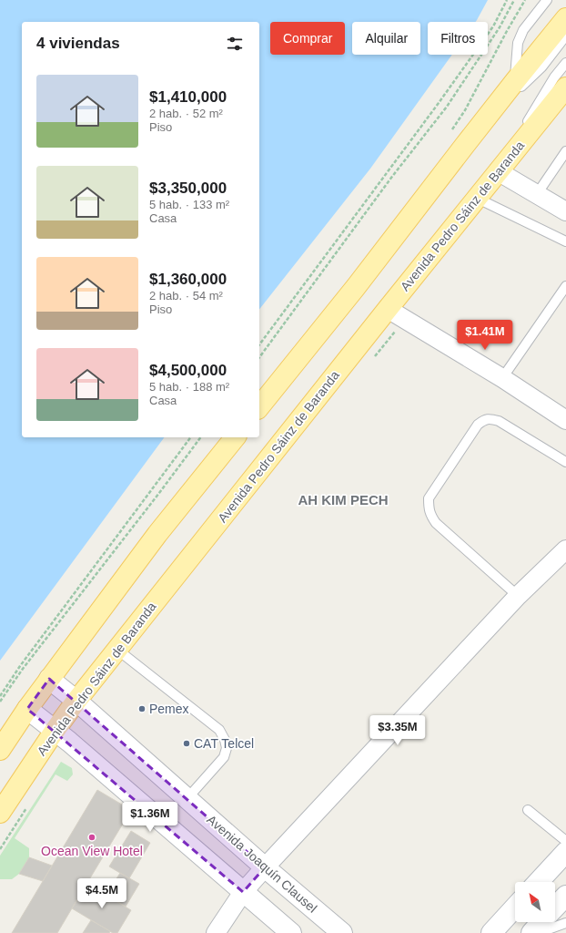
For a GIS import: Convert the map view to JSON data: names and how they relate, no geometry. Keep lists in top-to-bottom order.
{
  "streets": {
    "main road": ["Avenida Pedro Sáinz de Baranda"],
    "street": ["Avenida Joaquín Clausel"]
  },
  "crossings": [
    ["Avenida Pedro Sáinz de Baranda", "Avenida Joaquín Clausel"]
  ],
  "districts": ["AH KIM PECH"],
  "places": ["Pemex", "CAT Telcel", "Ocean View Hotel"],
  "north": "top left",
  "page": {
    "chip": ["Comprar", "Alquilar", "Filtros"],
    "heading": "4 viviendas",
    "list": [
      {
        "name": "$1,410,000",
        "note": "2 hab. · 52 m² · Piso"
      },
      {
        "name": "$3,350,000",
        "note": "5 hab. · 133 m² · Casa"
      },
      {
        "name": "$1,360,000",
        "note": "2 hab. · 54 m² · Piso"
      },
      {
        "name": "$4,500,000",
        "note": "5 hab. · 188 m² · Casa"
      }
    ],
    "price": [
      "$1.41M",
      "$3.35M",
      "$1.36M",
      "$4.5M"
    ]
  }
}
